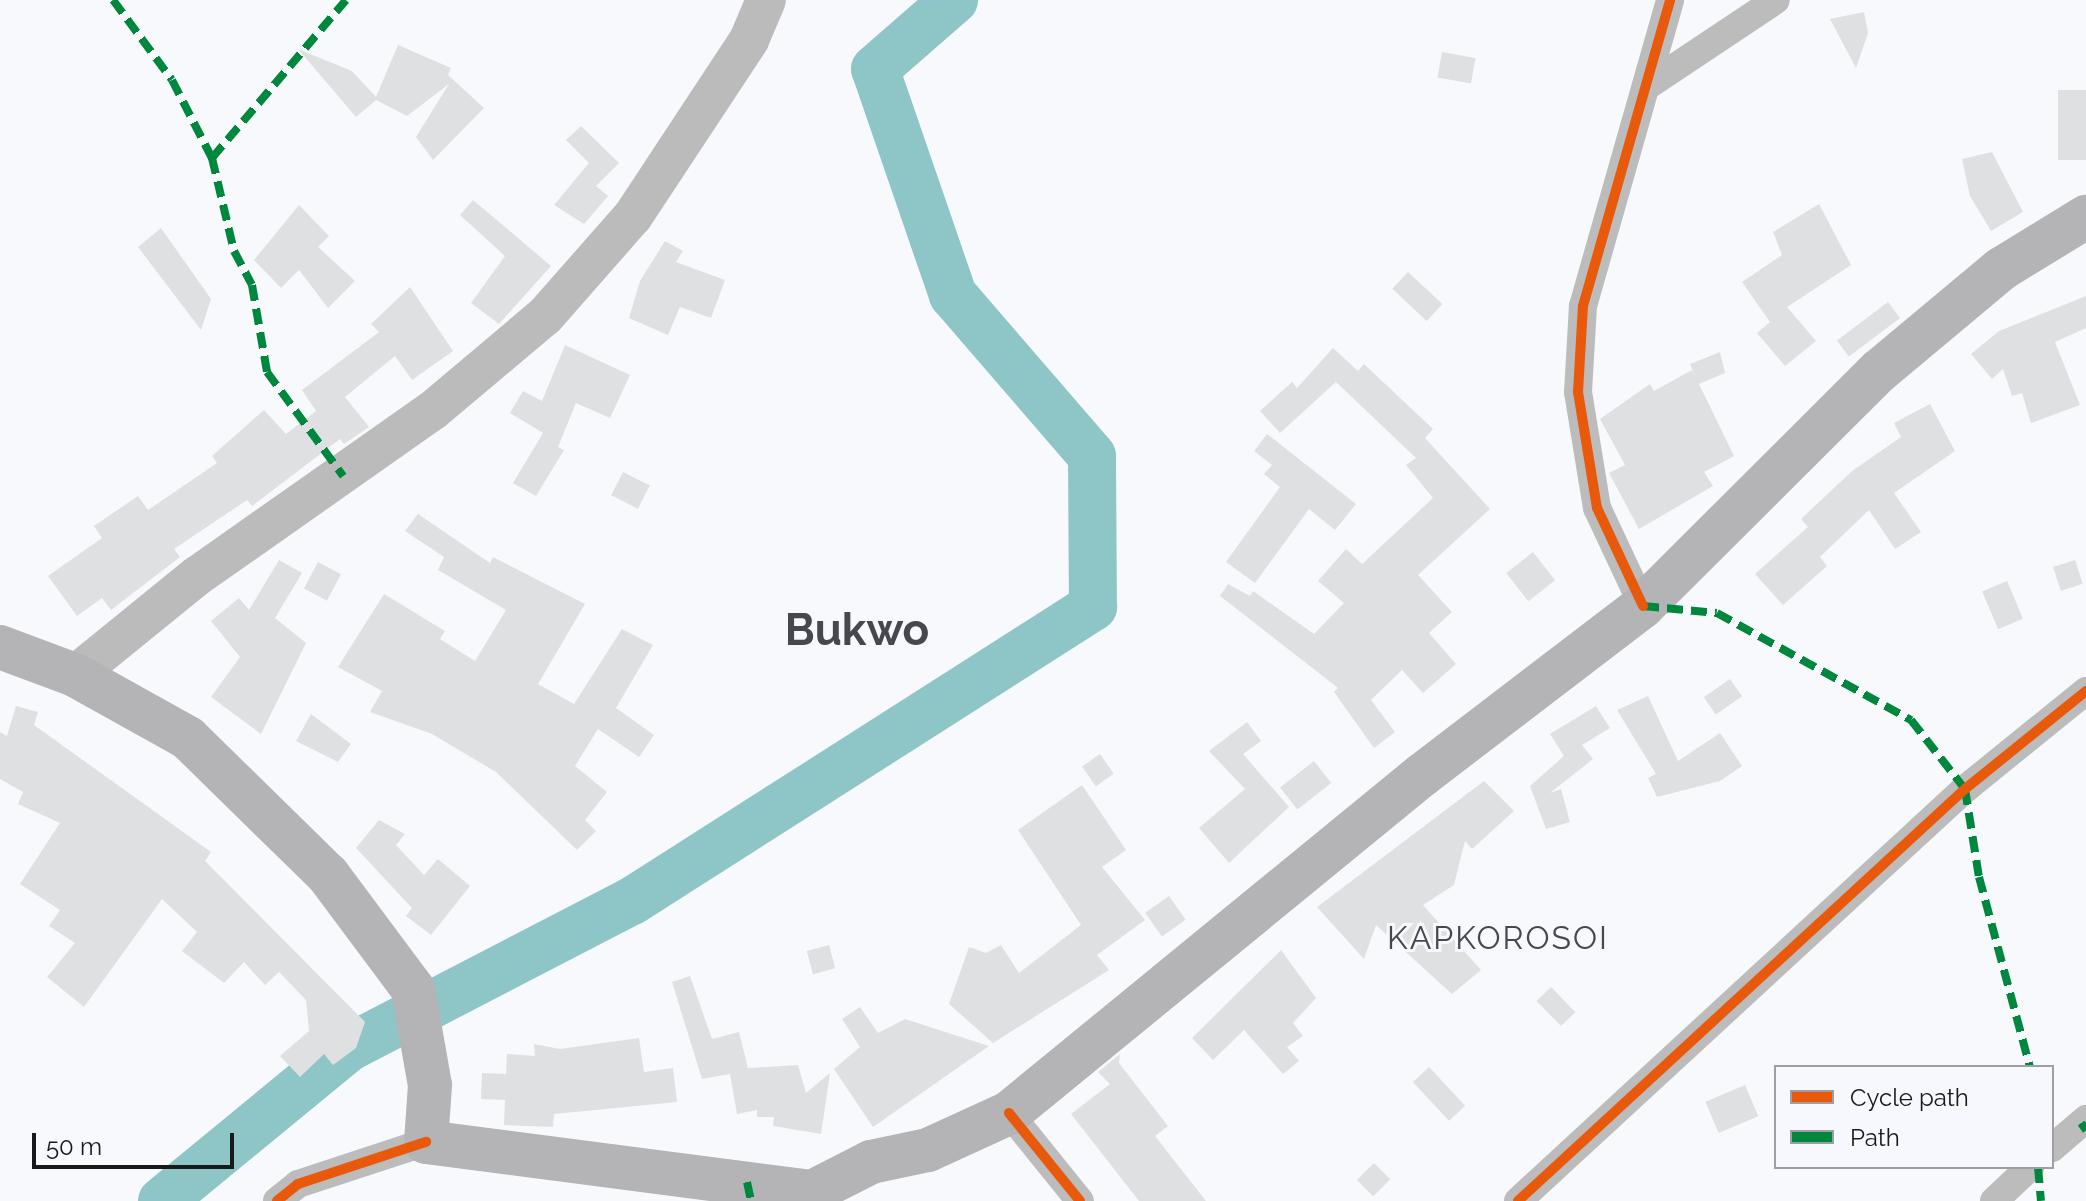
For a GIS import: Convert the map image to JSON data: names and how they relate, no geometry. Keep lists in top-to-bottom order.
{
  "districts": ["Bukwo", "KAPKOROSOI"],
  "legend": ["Cycle path", "Path"],
  "scale_bar": "50 m"
}
